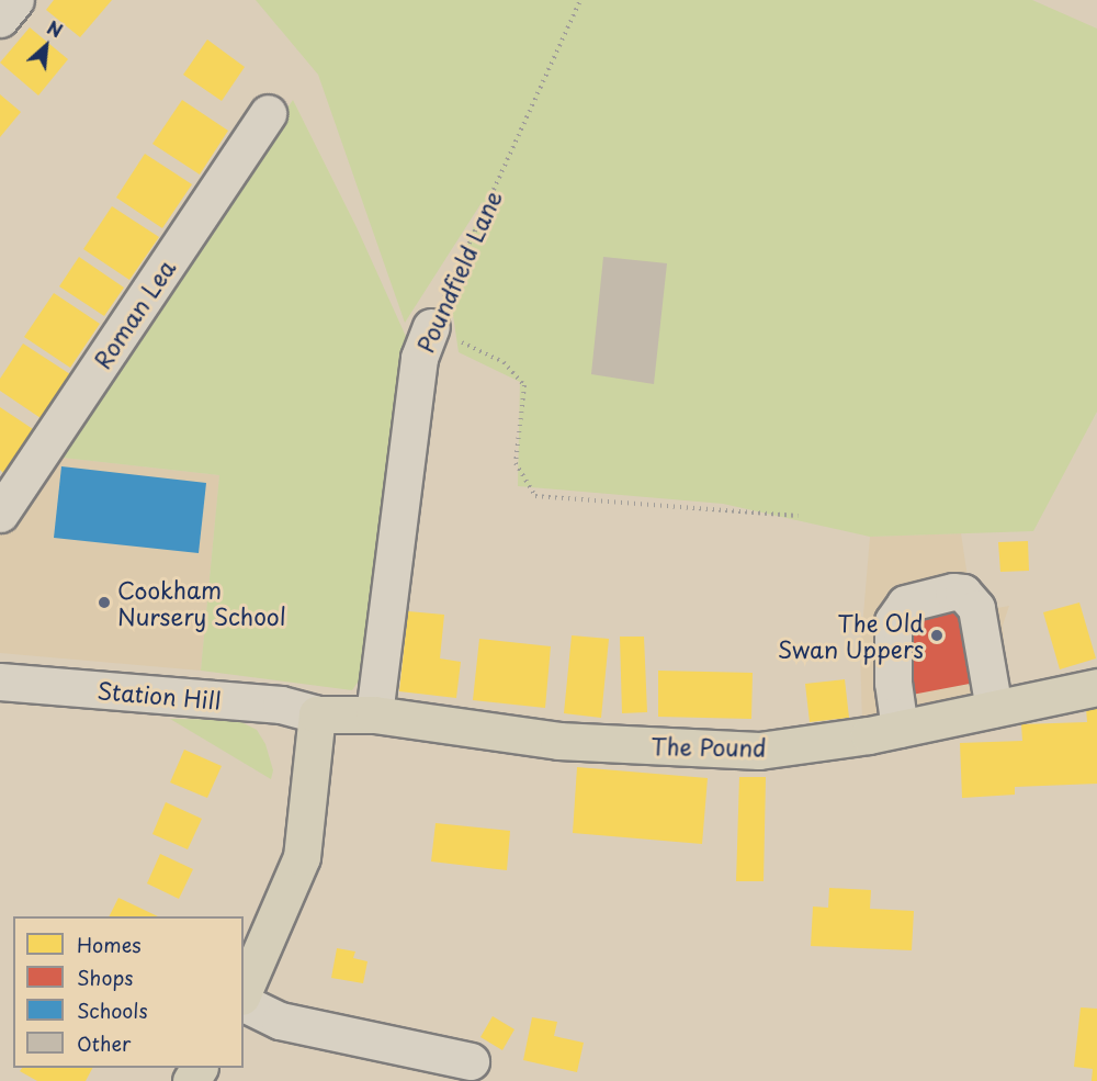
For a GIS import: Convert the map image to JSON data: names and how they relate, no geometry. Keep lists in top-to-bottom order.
{
  "streets": {
    "main road": ["The Pound"],
    "street": ["Poundfield Lane", "Roman Lea", "Station Hill"]
  },
  "crossings": [
    ["Poundfield Lane", "The Pound"],
    ["Station Hill", "The Pound"]
  ],
  "places": ["Cookham Nursery School", "The Old Swan Uppers"],
  "legend": [
    "Homes",
    "Shops",
    "Schools",
    "Other"
  ],
  "north": "top right"
}
